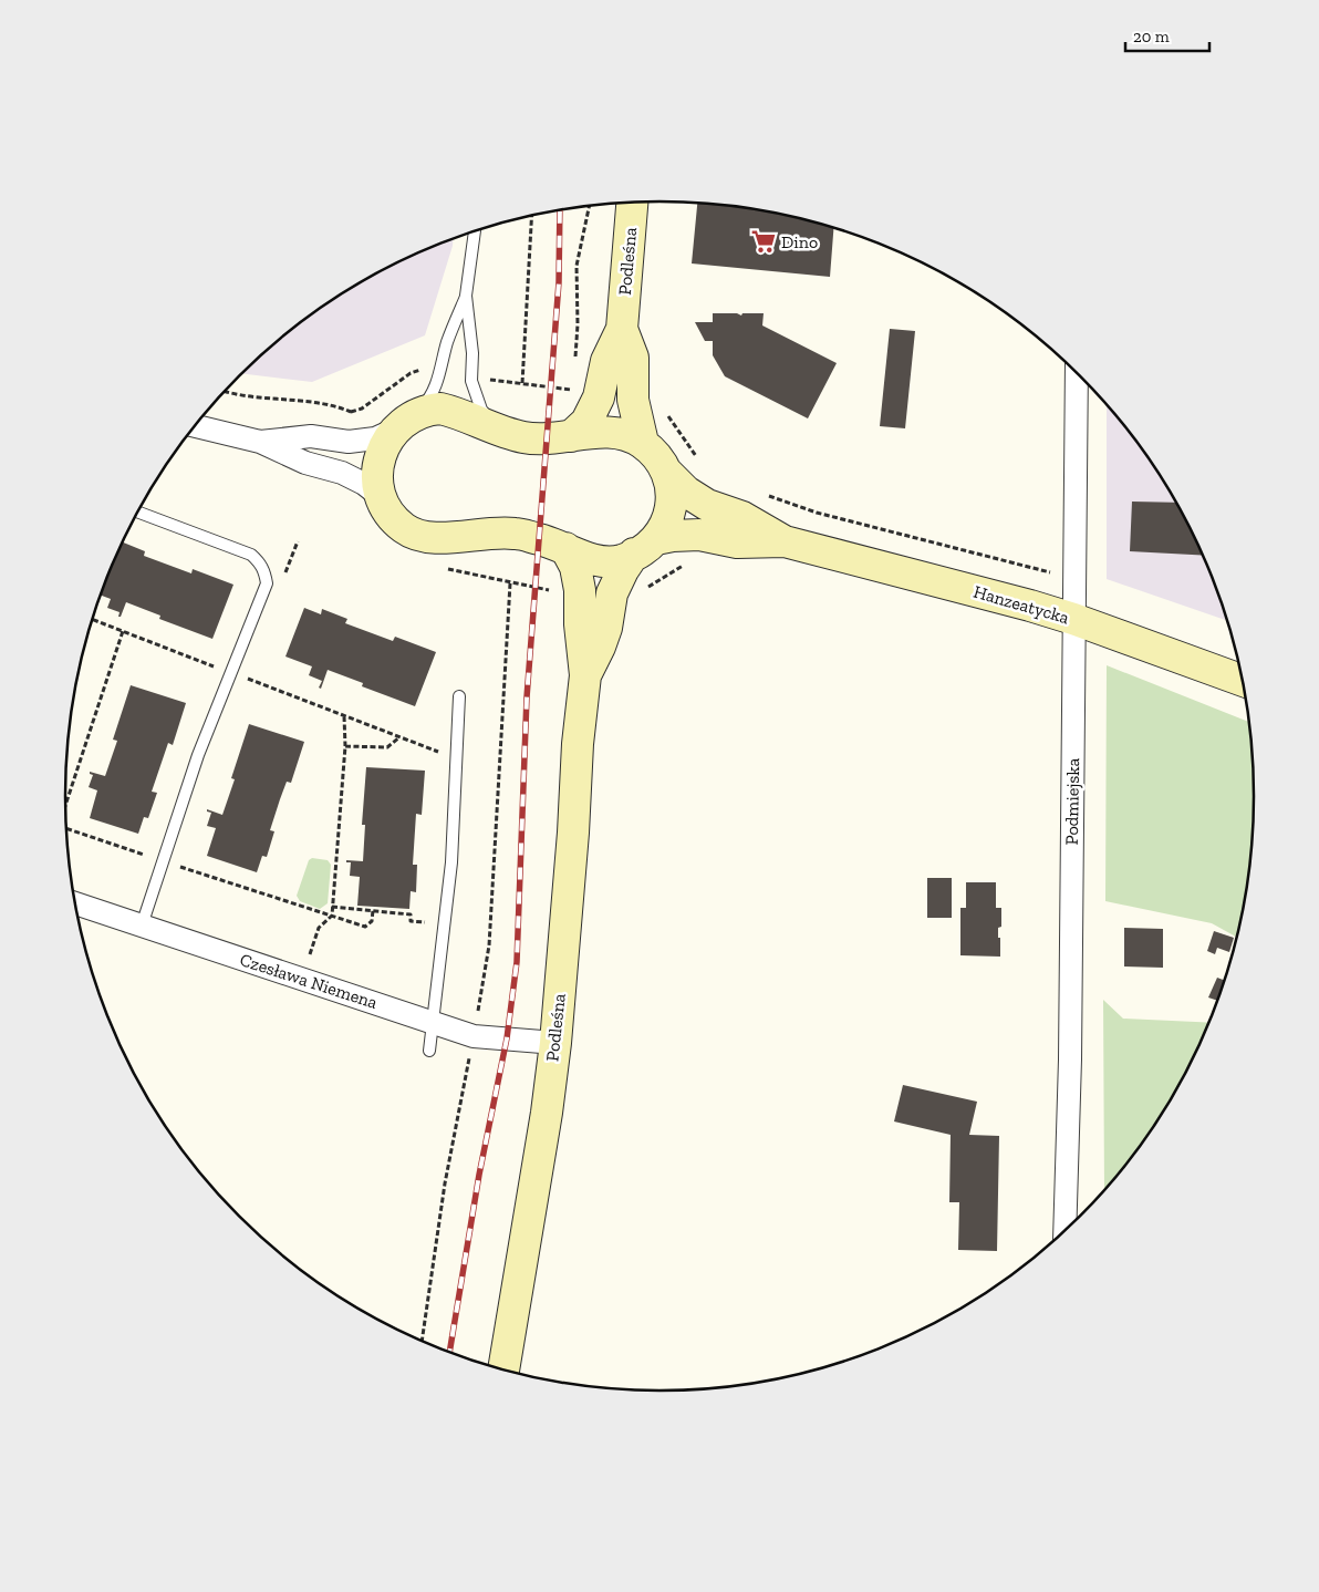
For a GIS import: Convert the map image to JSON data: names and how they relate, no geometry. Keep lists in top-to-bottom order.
{
  "streets": {
    "street": [
      "Podleśna",
      "Hanzeatycka",
      "Podmiejska",
      "Czesława Niemena"
    ]
  },
  "crossings": [
    ["Podleśna", "Hanzeatycka"],
    ["Podleśna", "Czesława Niemena"],
    ["Hanzeatycka", "Podmiejska"]
  ],
  "places": {
    "supermarket": ["Dino"]
  },
  "scale_bar": "20 m"
}
